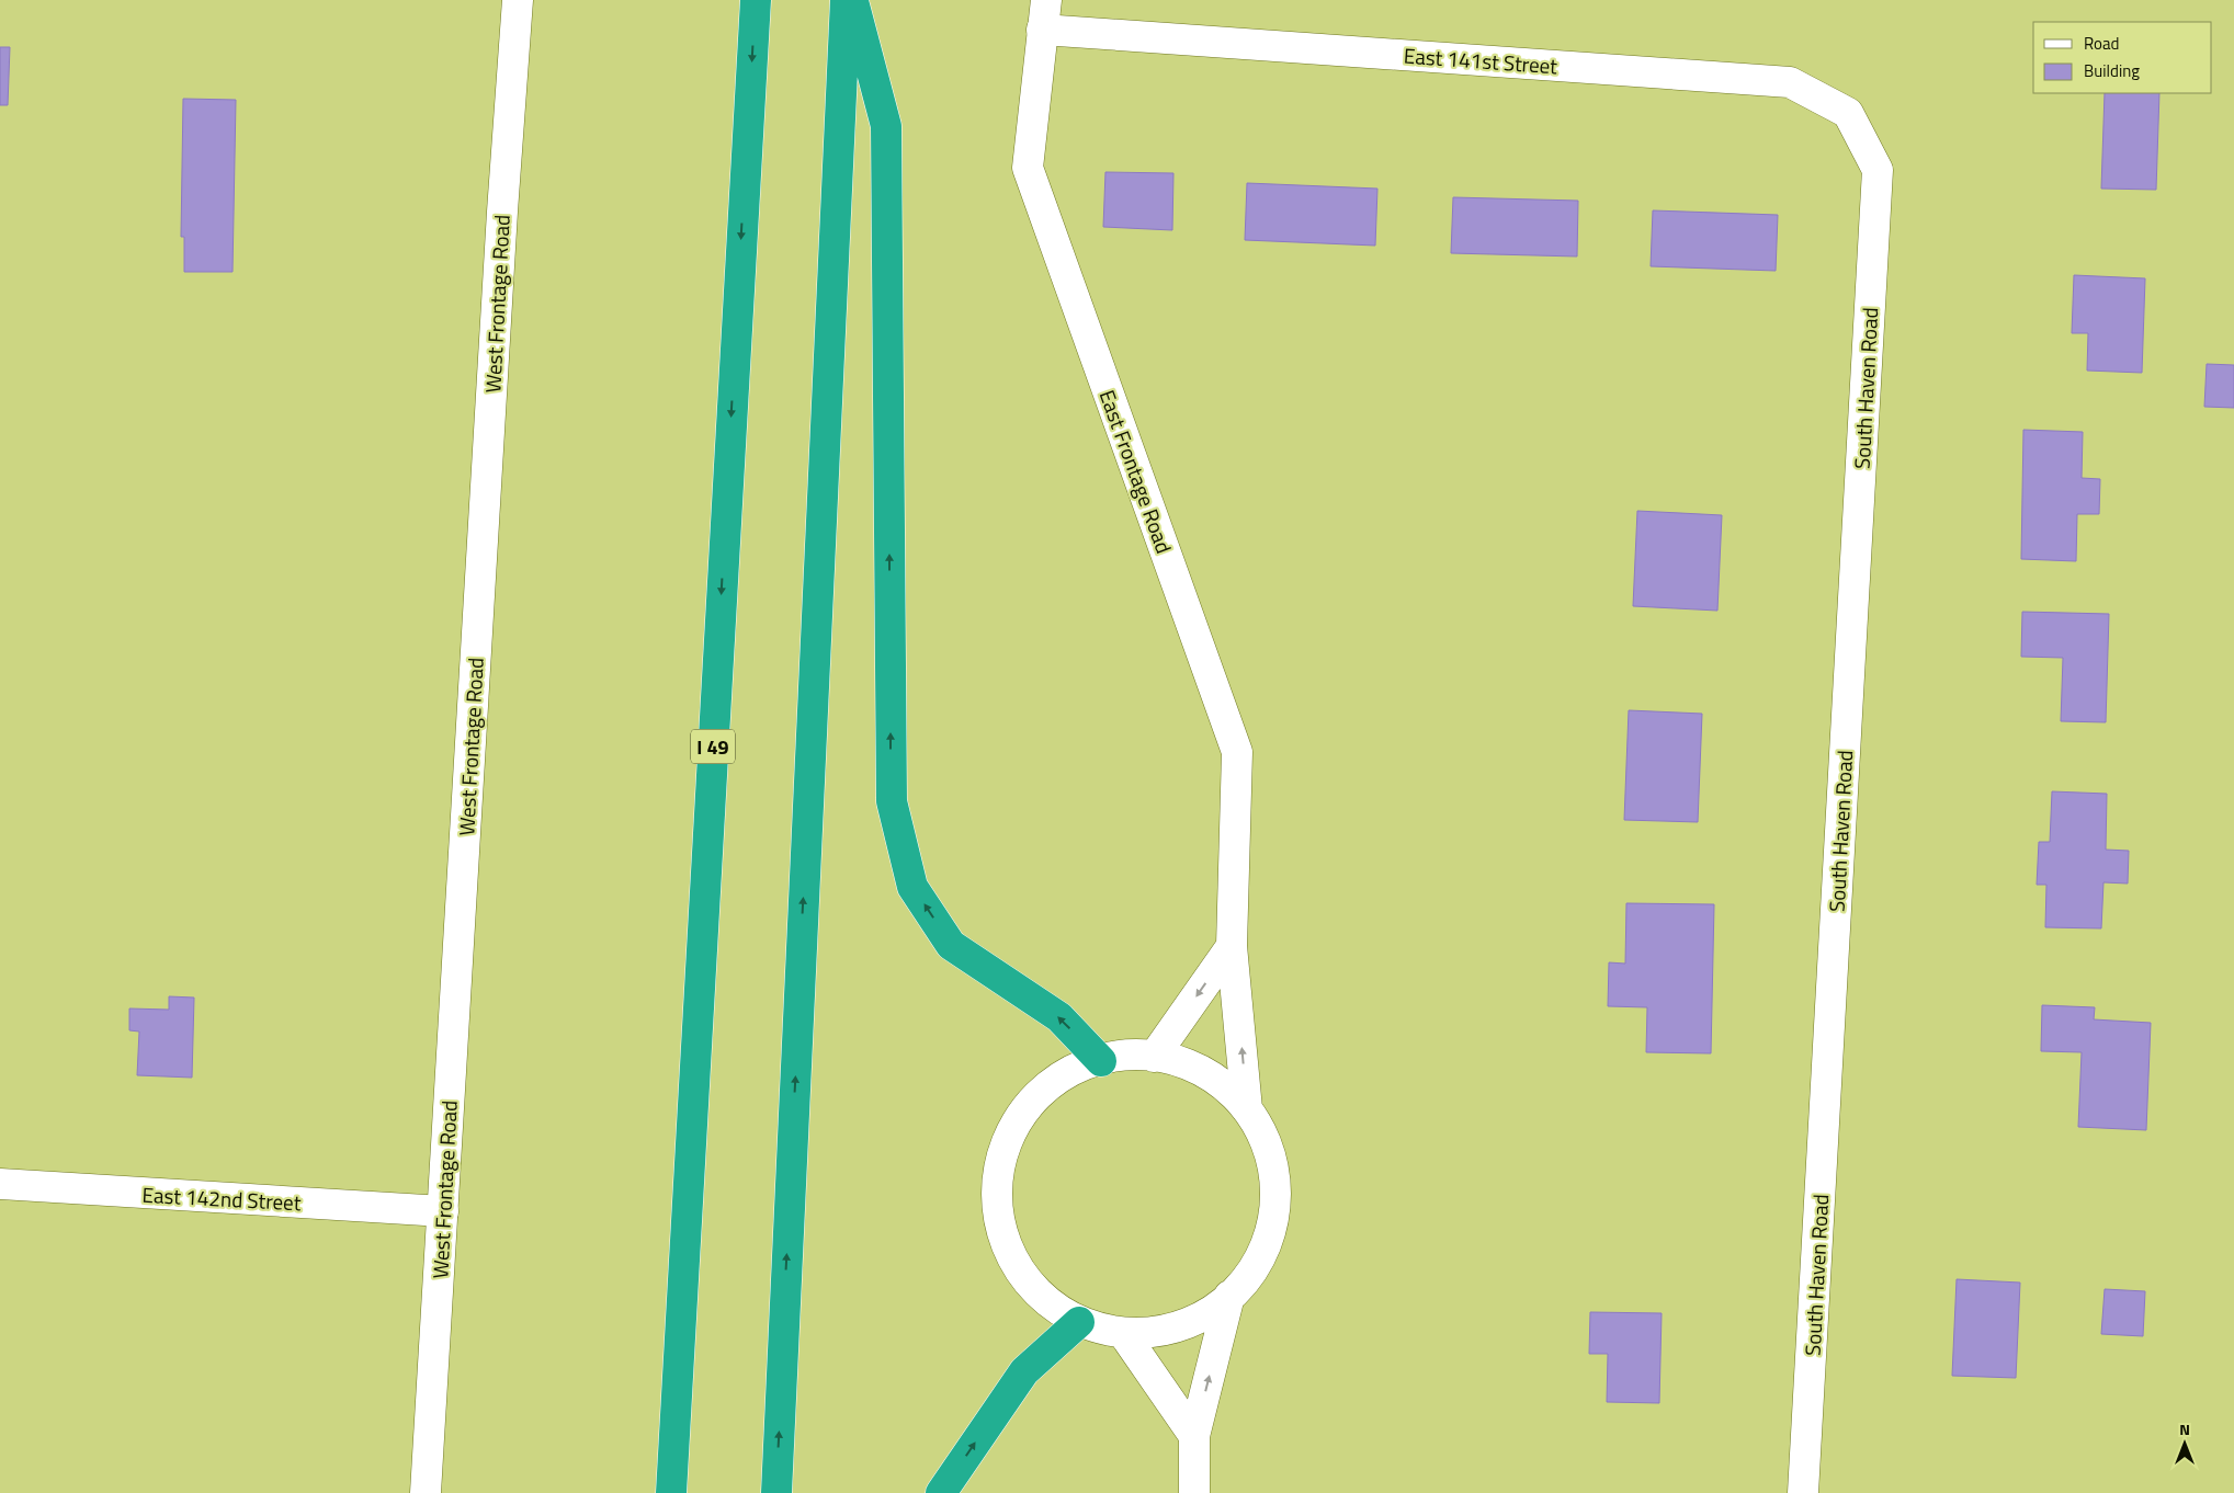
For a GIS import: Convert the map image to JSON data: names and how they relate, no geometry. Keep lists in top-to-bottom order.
{
  "streets": {
    "highway": ["I 49"],
    "street": [
      "East 141st Street",
      "West Frontage Road",
      "South Haven Road",
      "East Frontage Road",
      "East 142nd Street"
    ]
  },
  "crossings": [
    ["East 141st Street", "South Haven Road"],
    ["East 141st Street", "East Frontage Road"],
    ["West Frontage Road", "East 142nd Street"]
  ],
  "legend": ["Road", "Building"],
  "north": "top"
}
